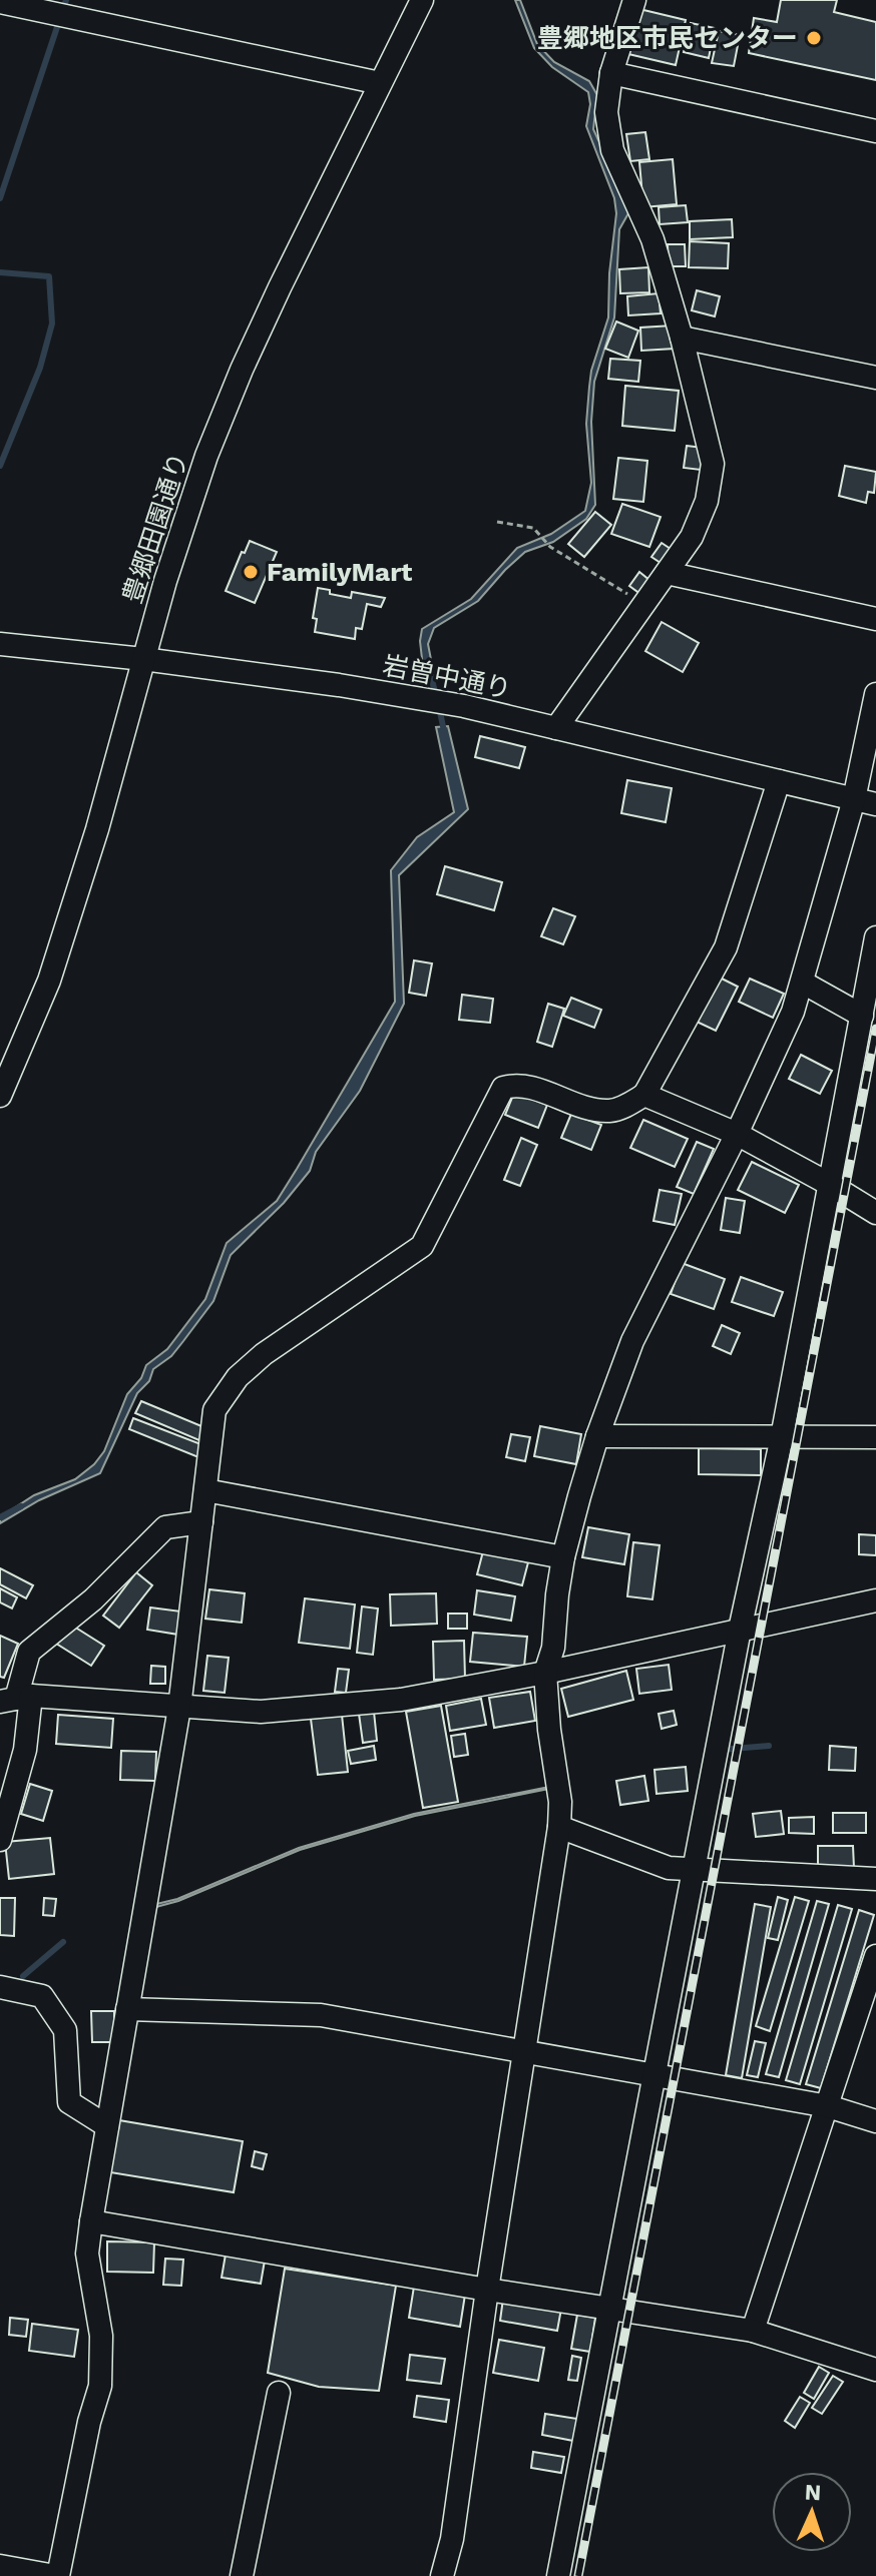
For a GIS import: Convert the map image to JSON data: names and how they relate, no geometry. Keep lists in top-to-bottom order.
{
  "streets": {
    "street": ["豊郷田園通り", "岩曽中通り"]
  },
  "crossings": [
    ["豊郷田園通り", "岩曽中通り"]
  ],
  "places": ["豊郷地区市民センター", "FamilyMart"],
  "north": "top"
}
